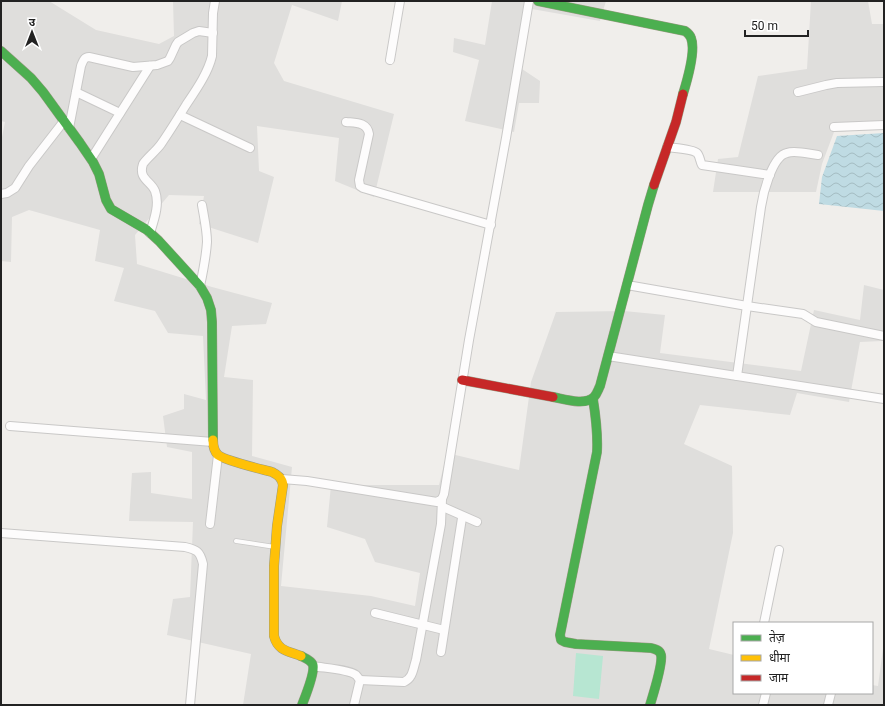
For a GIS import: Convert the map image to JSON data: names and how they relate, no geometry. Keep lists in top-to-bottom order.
{
  "legend": ["तेज़", "धीमा", "जाम"],
  "scale_bar": "50 m",
  "north": "top"
}
